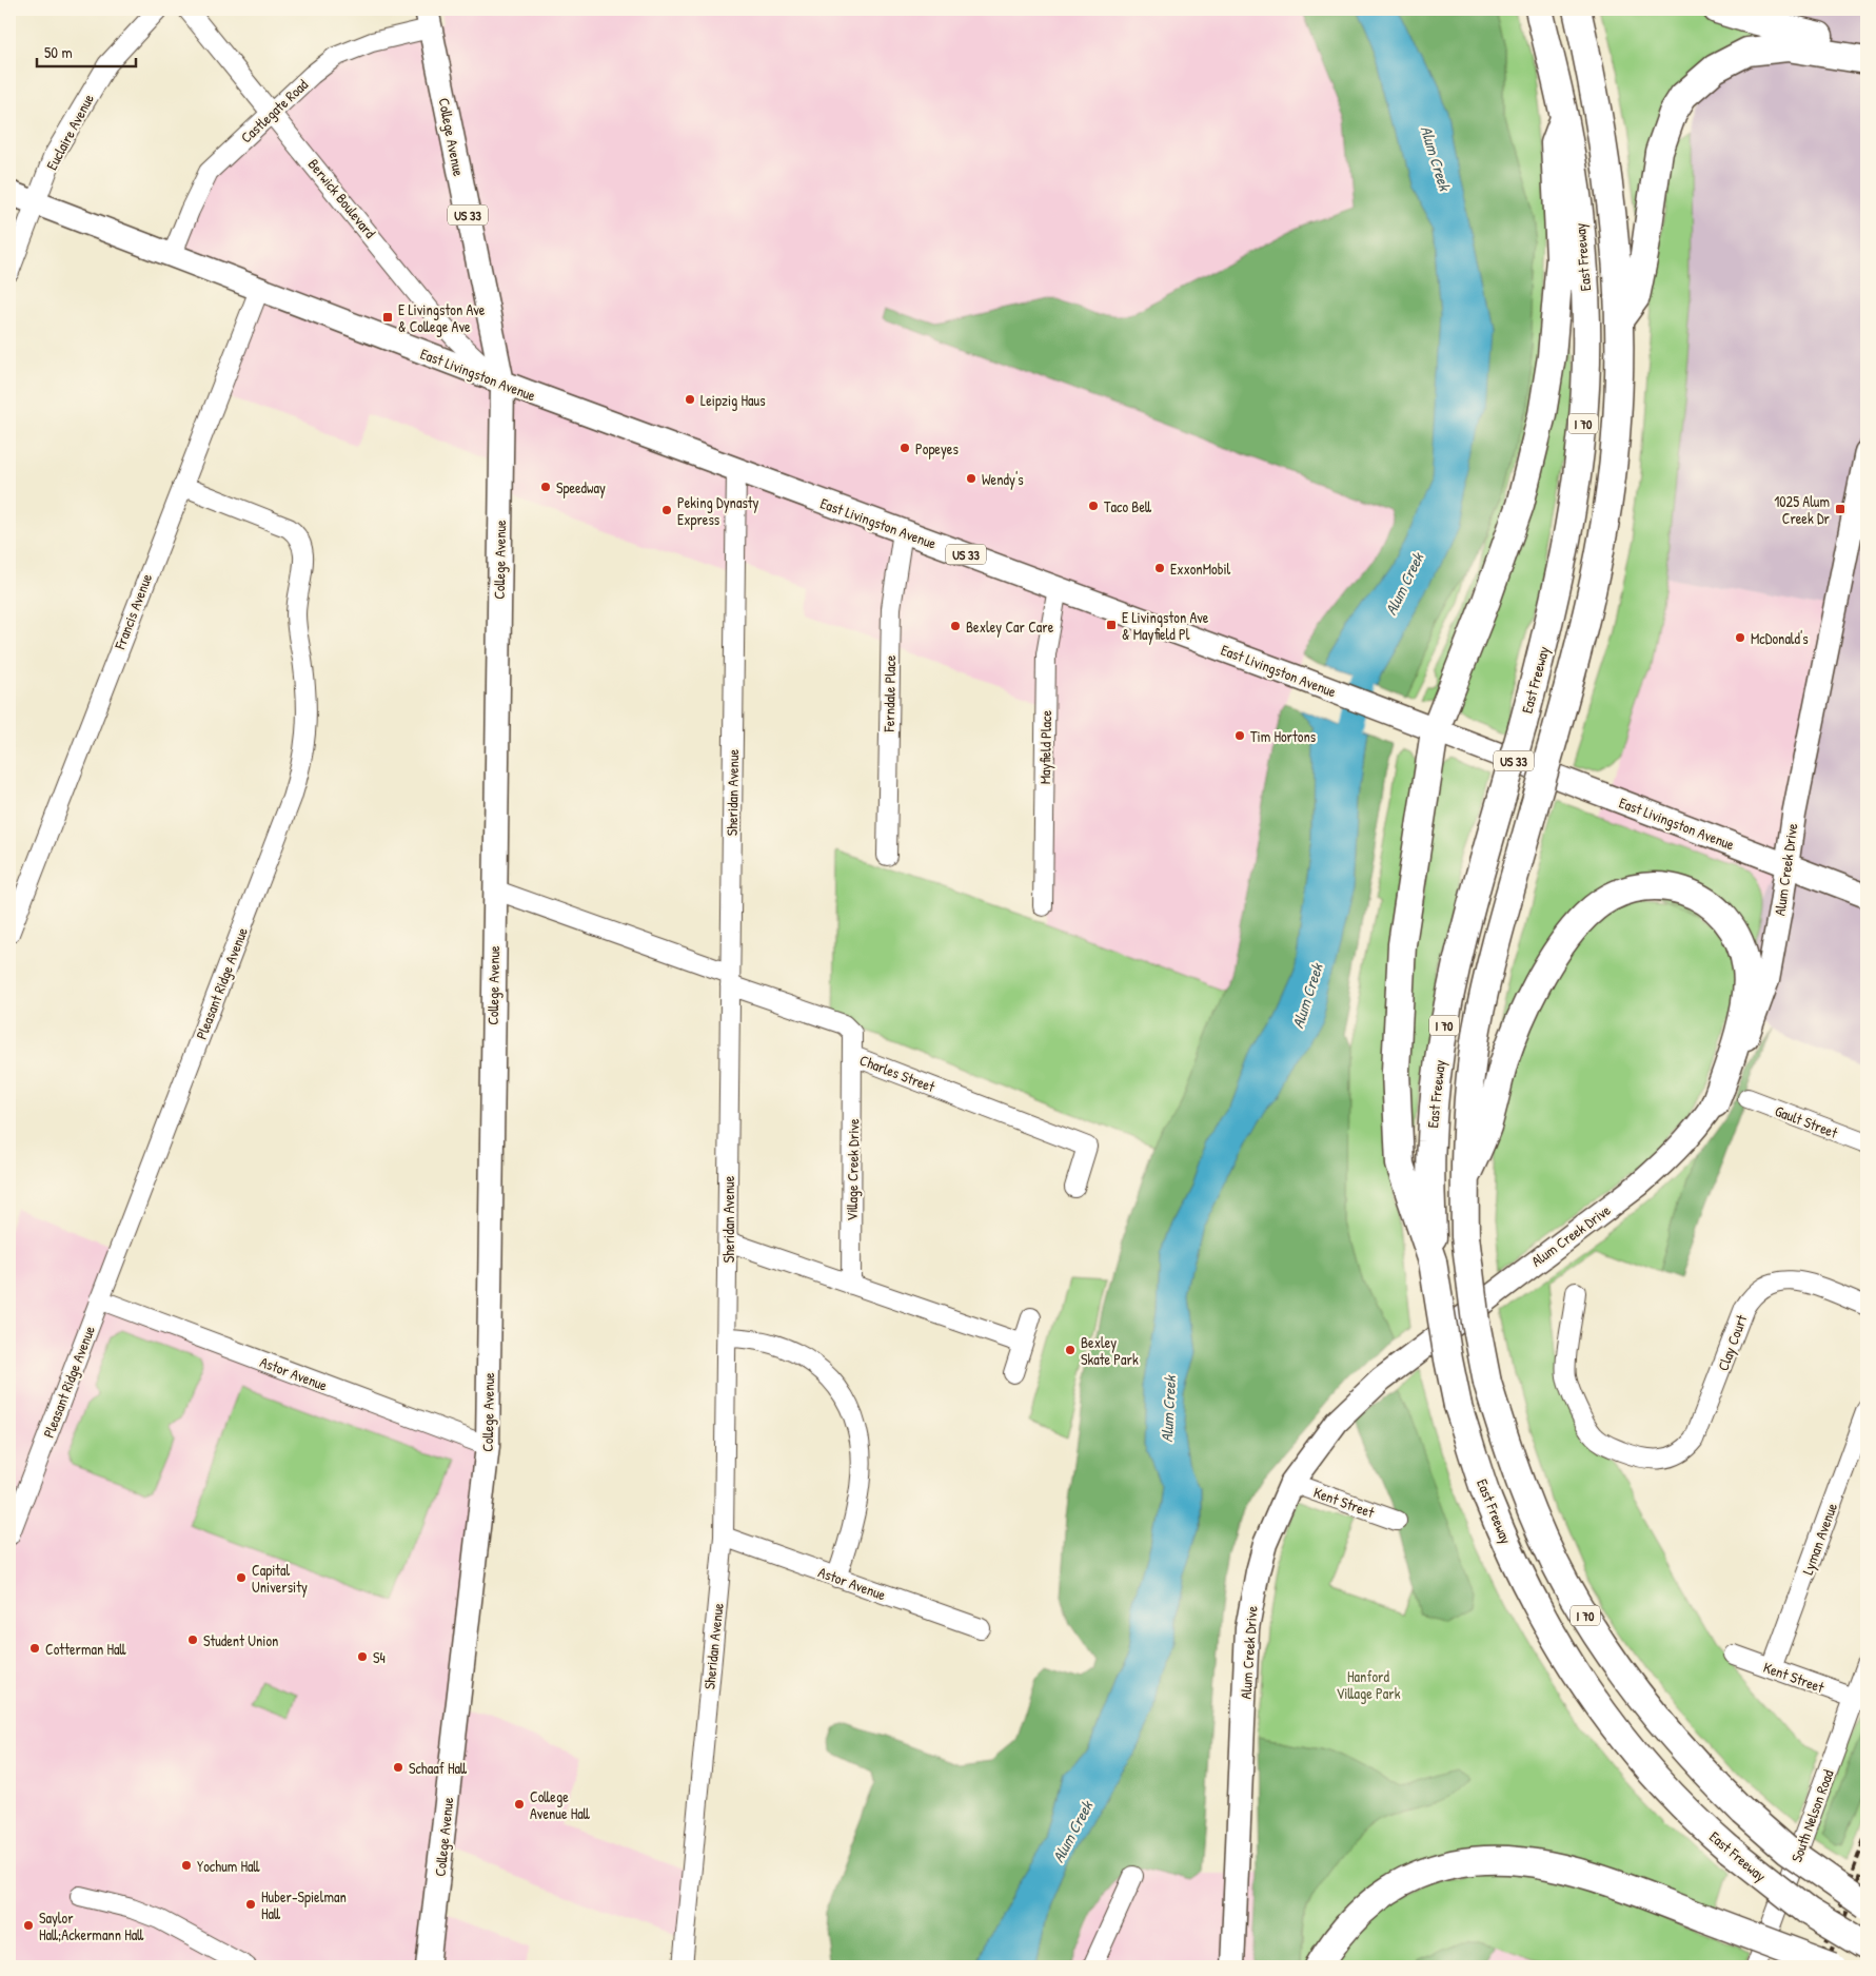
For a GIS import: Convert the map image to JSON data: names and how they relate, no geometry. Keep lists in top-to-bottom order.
{
  "streets": {
    "highway": ["East Freeway", "I 70"],
    "main road": [
      "College Avenue",
      "US 33",
      "East Livingston Avenue",
      "Alum Creek Drive"
    ],
    "street": [
      "Castlegate Road",
      "Euclaire Avenue",
      "Berwick Boulevard",
      "Francis Avenue",
      "Ferndale Place",
      "Mayfield Place",
      "Sheridan Avenue",
      "Pleasant Ridge Avenue",
      "Charles Street",
      "Gault Street",
      "Village Creek Drive",
      "Clay Court",
      "Astor Avenue",
      "Kent Street",
      "Lyman Avenue",
      "South Nelson Road"
    ]
  },
  "crossings": [
    ["Castlegate Road", "College Avenue"],
    ["Castlegate Road", "Berwick Boulevard"],
    ["Castlegate Road", "East Livingston Avenue"],
    ["Euclaire Avenue", "East Livingston Avenue"],
    ["College Avenue", "Berwick Boulevard"],
    ["College Avenue", "East Livingston Avenue"],
    ["College Avenue", "Charles Street"],
    ["College Avenue", "Astor Avenue"],
    ["Berwick Boulevard", "East Livingston Avenue"],
    ["East Livingston Avenue", "Francis Avenue"],
    ["East Livingston Avenue", "Ferndale Place"],
    ["East Livingston Avenue", "Mayfield Place"],
    ["East Livingston Avenue", "Sheridan Avenue"],
    ["East Livingston Avenue", "Alum Creek Drive"],
    ["Francis Avenue", "Pleasant Ridge Avenue"],
    ["Sheridan Avenue", "Charles Street"],
    ["Sheridan Avenue", "Astor Avenue"],
    ["Alum Creek Drive", "Kent Street"],
    ["Pleasant Ridge Avenue", "Astor Avenue"],
    ["Charles Street", "Village Creek Drive"],
    ["Kent Street", "Lyman Avenue"],
    ["Kent Street", "South Nelson Road"]
  ],
  "water": ["Alum Creek"],
  "parks": ["Hanford Village Park"],
  "places": {
    "transit": ["E Livingston Ave & College Ave", "1025 Alum Creek Dr", "E Livingston Ave & Mayfield Pl"],
    "other": [
      "Leipzig Haus",
      "Popeyes",
      "Wendy's",
      "Speedway",
      "Taco Bell",
      "Peking Dynasty Express",
      "ExxonMobil",
      "Bexley Car Care",
      "McDonald's",
      "Tim Hortons",
      "Bexley Skate Park",
      "Capital University",
      "Student Union",
      "Cotterman Hall",
      "S4",
      "Schaaf Hall",
      "College Avenue Hall",
      "Yochum Hall",
      "Huber-Spielman Hall",
      "Saylor Hall;Ackermann Hall"
    ]
  },
  "scale_bar": "50 m"
}
